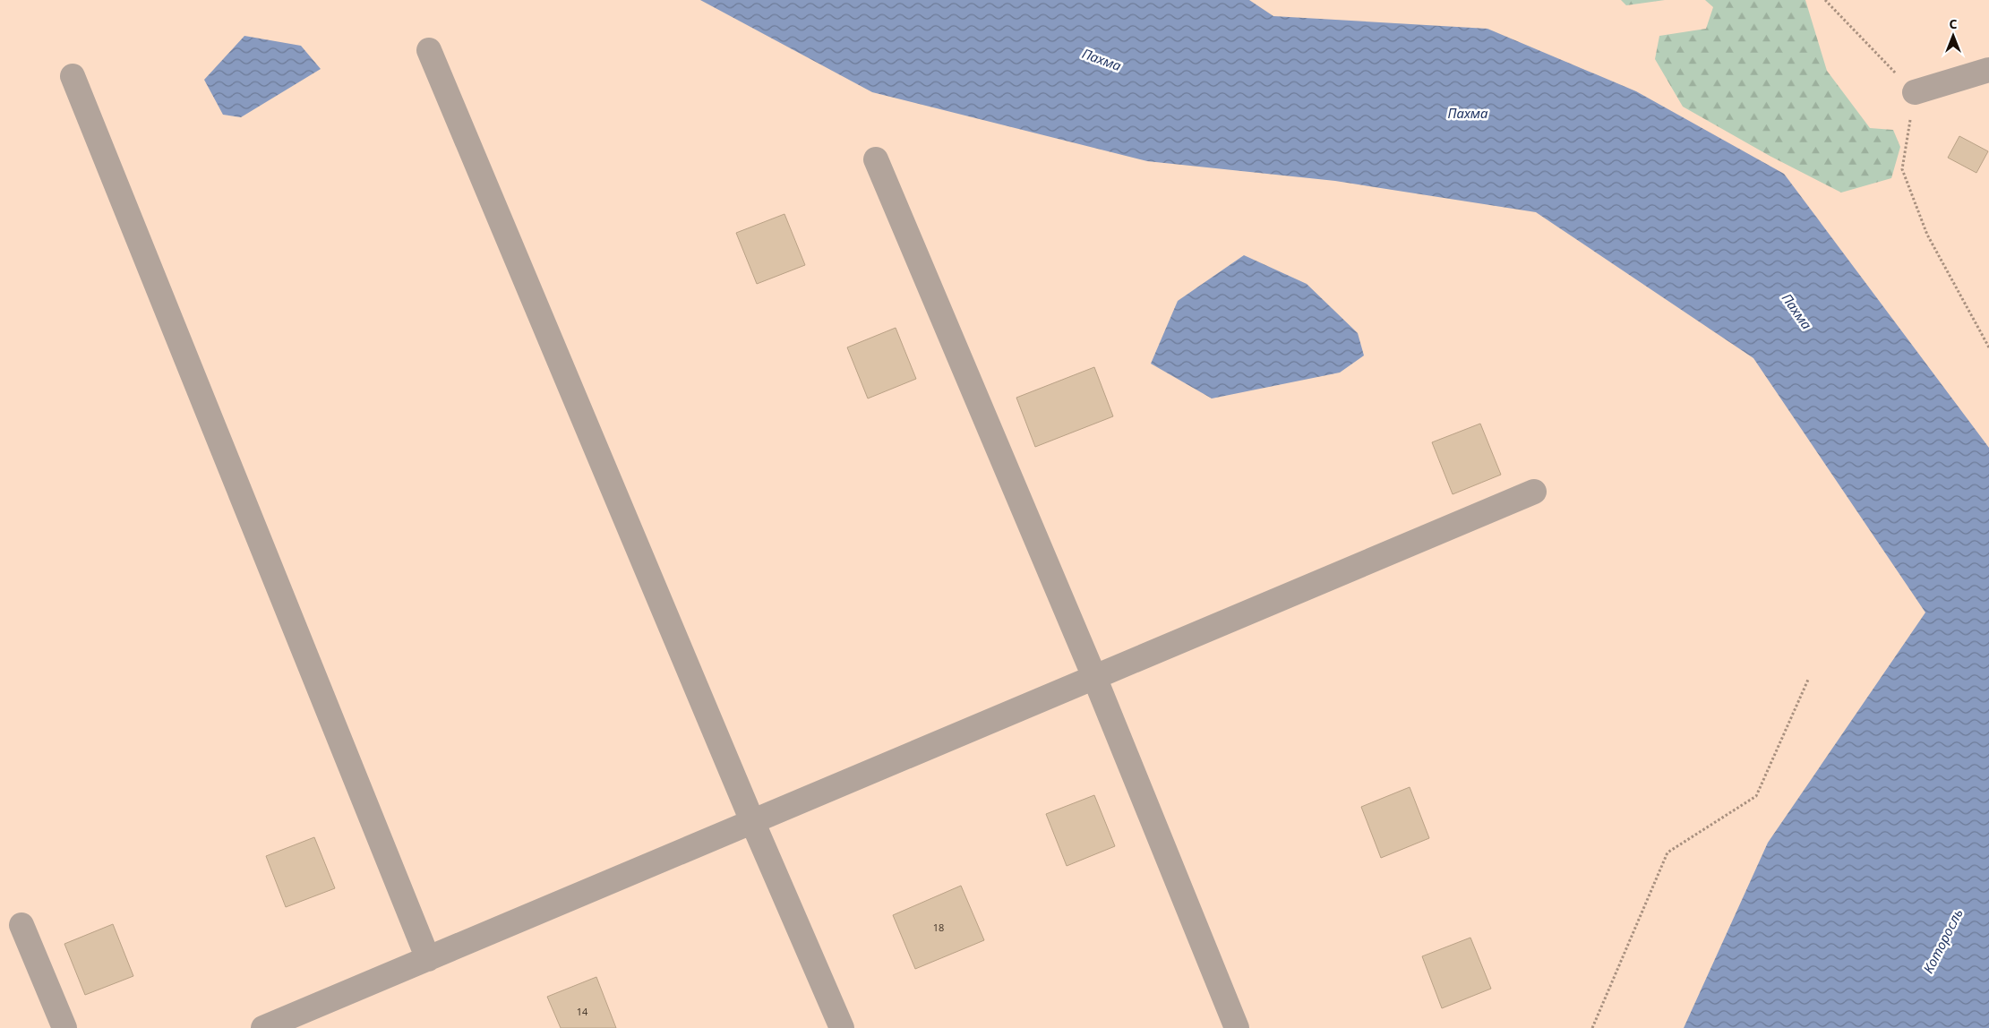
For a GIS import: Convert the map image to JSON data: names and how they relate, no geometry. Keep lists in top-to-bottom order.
{
  "water": ["Пахма", "Которосль"],
  "house_numbers": ["18", "14"],
  "north": "top"
}
